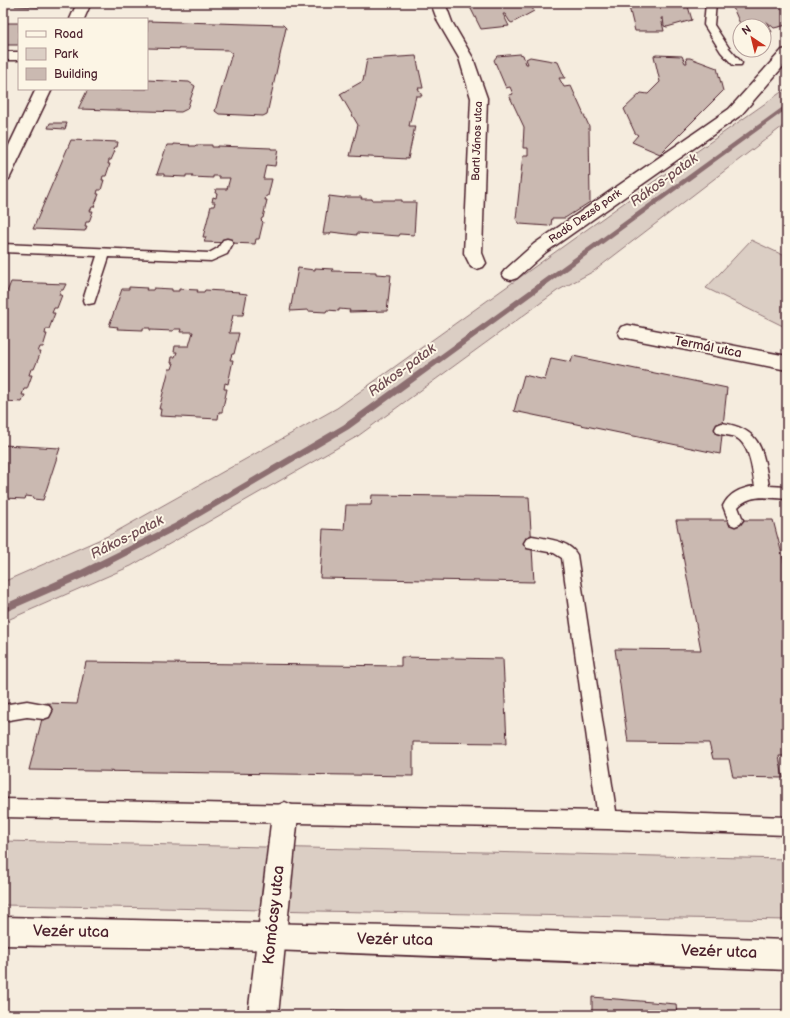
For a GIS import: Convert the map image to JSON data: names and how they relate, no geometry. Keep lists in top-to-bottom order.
{
  "streets": {
    "street": [
      "Bartl János utca",
      "Radó Dezső park",
      "Termál utca",
      "Komócsy utca",
      "Vezér utca"
    ]
  },
  "crossings": [
    ["Komócsy utca", "Vezér utca"]
  ],
  "water": ["Rákos-patak"],
  "legend": ["Road", "Park", "Building"],
  "north": "top left"
}
